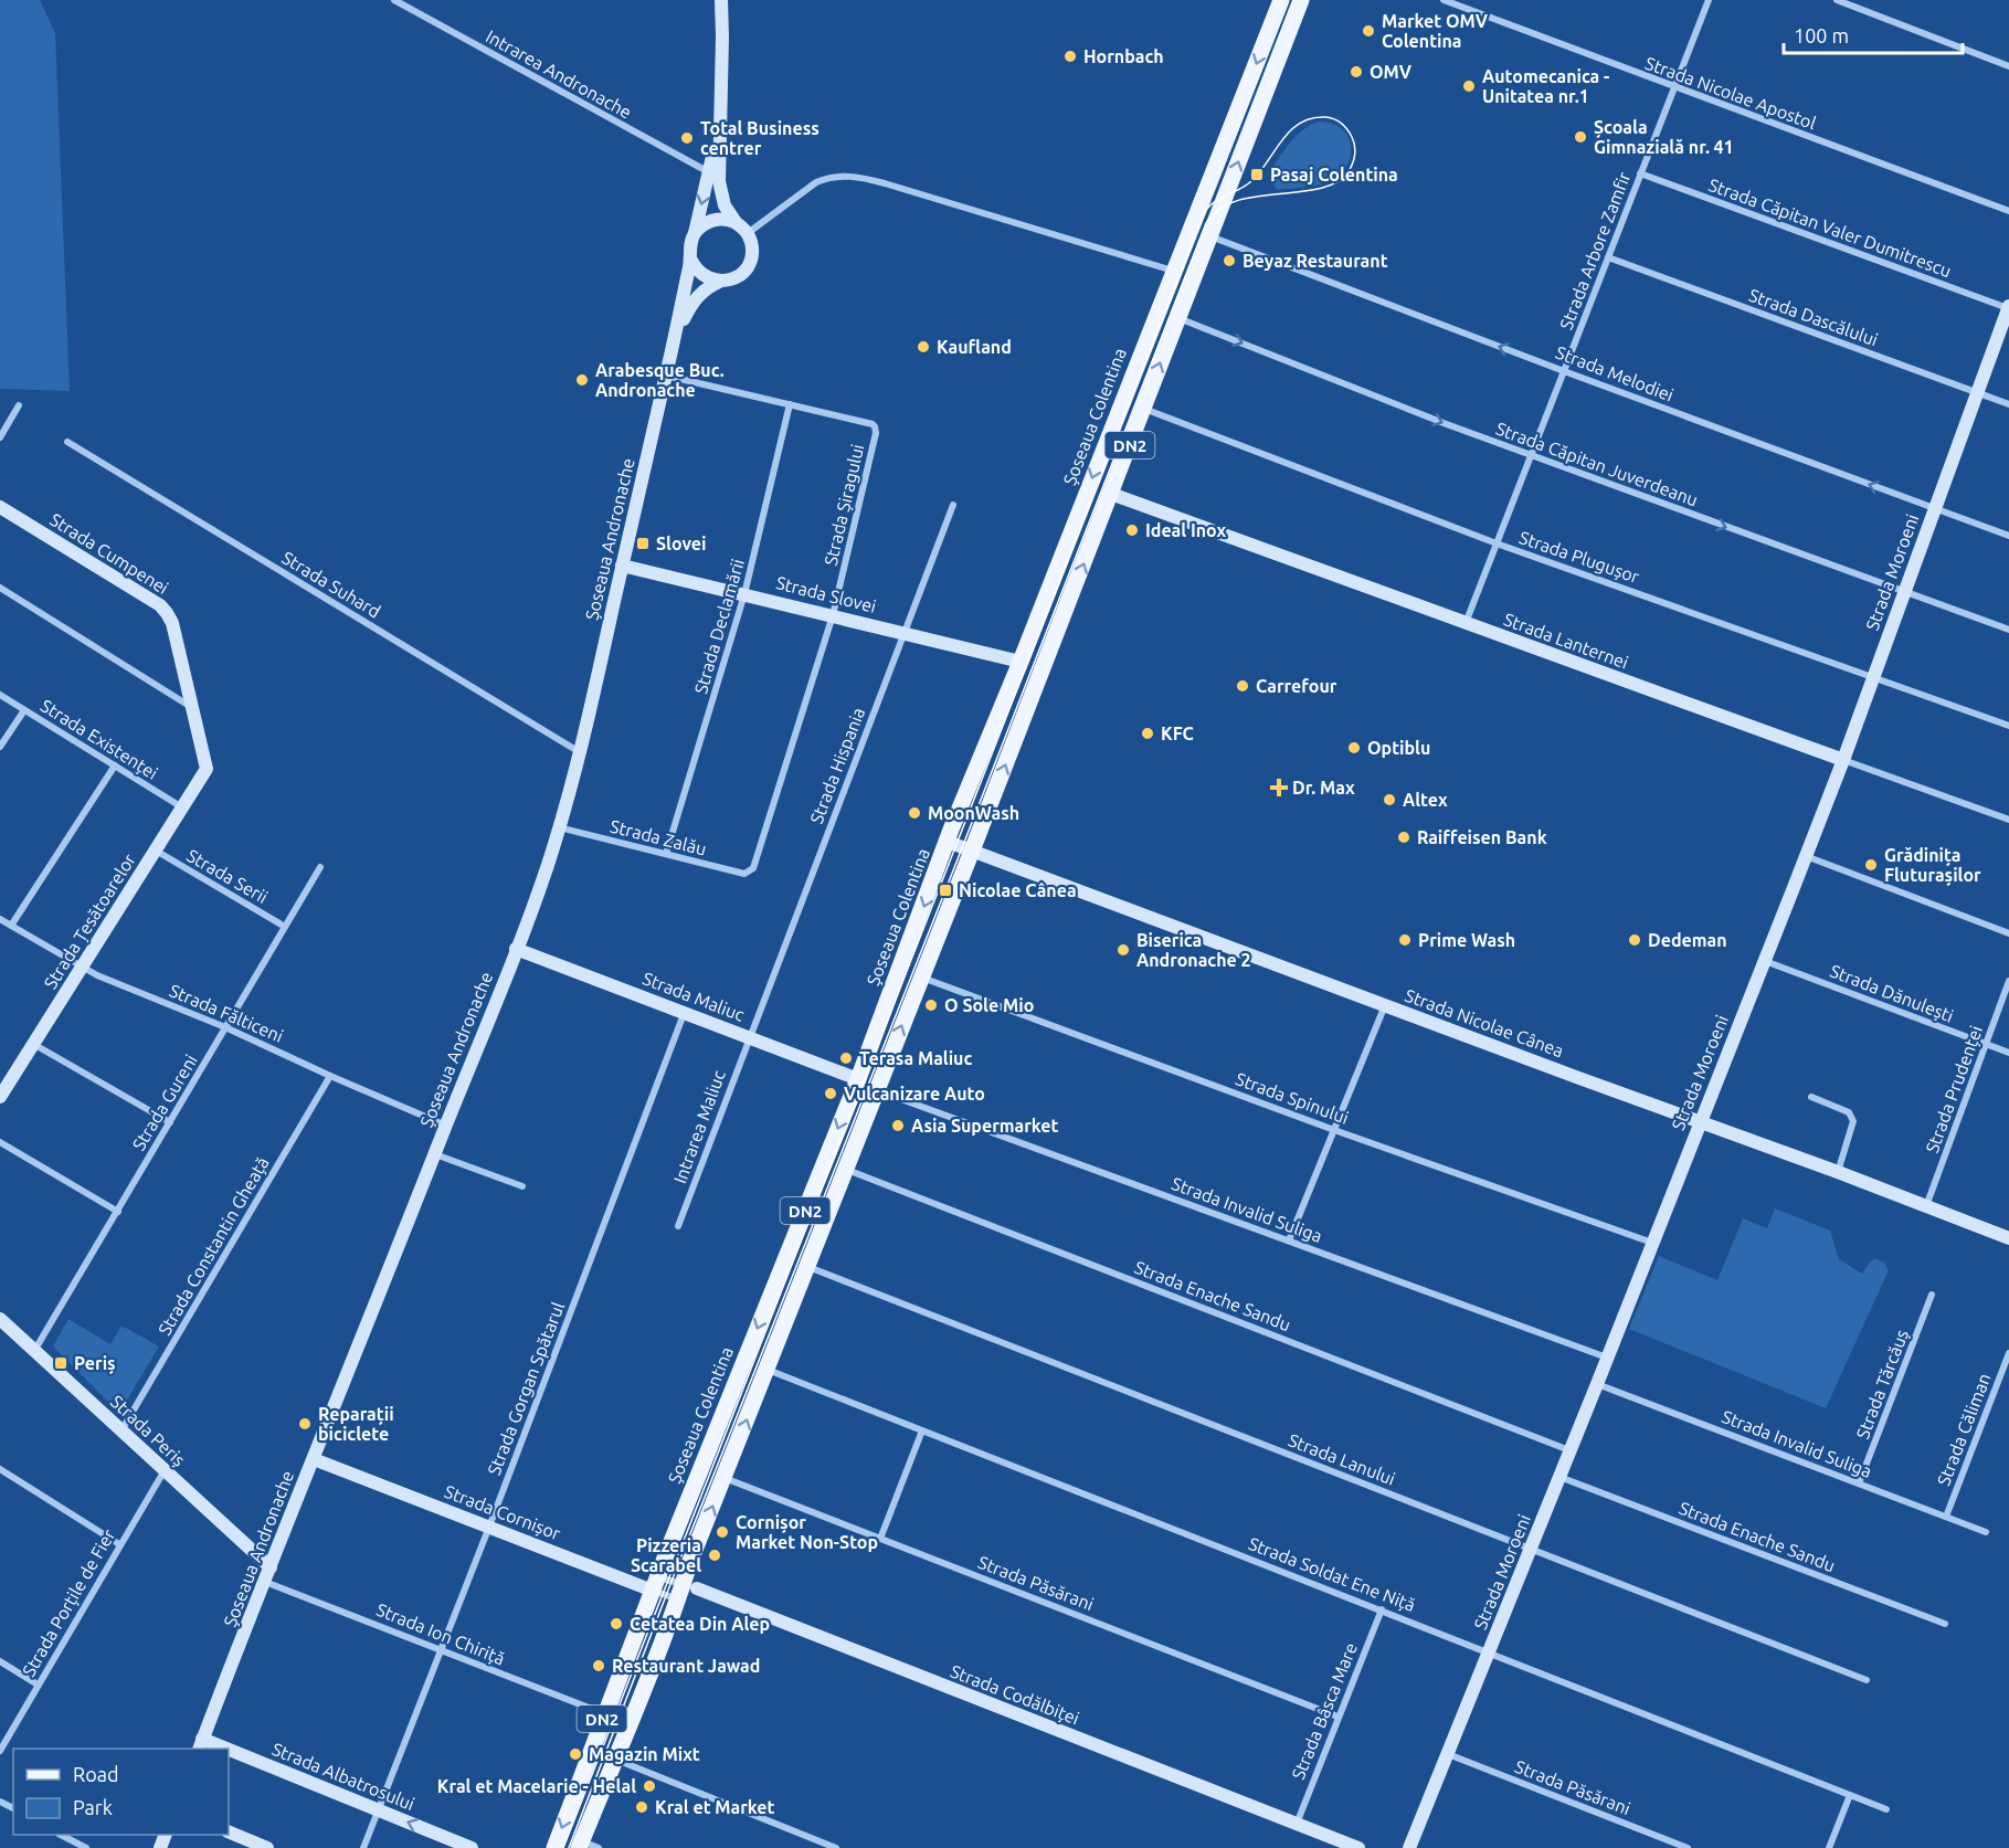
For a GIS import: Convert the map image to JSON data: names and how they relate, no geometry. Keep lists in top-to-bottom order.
{
  "streets": {
    "main road": ["Șoseaua Colentina", "DN2"],
    "street": [
      "Intrarea Andronache",
      "Strada Nicolae Apostol",
      "Strada Căpitan Valer Dumitrescu",
      "Strada Arbore Zamfir",
      "Strada Dascălului",
      "Strada Melodiei",
      "Strada Căpitan Juverdeanu",
      "Strada Șiragului",
      "Șoseaua Andronache",
      "Strada Cumpenei",
      "Strada Plugușor",
      "Strada Moroeni",
      "Strada Suhard",
      "Strada Slovei",
      "Strada Declamării",
      "Strada Lanternei",
      "Strada Existenței",
      "Strada Hispania",
      "Strada Zalău",
      "Strada Serii",
      "Strada Țesătoarelor",
      "Strada Dănulești",
      "Strada Maliuc",
      "Strada Fălticeni",
      "Strada Nicolae Cânea",
      "Strada Prudenței",
      "Strada Spinului",
      "Strada Gureni",
      "Intrarea Maliuc",
      "Strada Invalid Suliga",
      "Strada Constantin Gheață",
      "Strada Enache Sandu",
      "Strada Tărcăuș",
      "Strada Gorgan Spătarul",
      "Strada Căliman",
      "Strada Periș",
      "Strada Lanului",
      "Strada Cornișor",
      "Strada Soldat Ene Niță",
      "Strada Păsărani",
      "Strada Porțile de Fier",
      "Strada Ion Chiriță",
      "Strada Codălbiței",
      "Strada Bâsca Mare",
      "Strada Albatrosului"
    ]
  },
  "crossings": [
    ["Strada Nicolae Apostol", "Strada Arbore Zamfir"],
    ["Strada Căpitan Valer Dumitrescu", "Strada Arbore Zamfir"],
    ["Strada Căpitan Valer Dumitrescu", "Strada Moroeni"],
    ["Strada Arbore Zamfir", "Strada Dascălului"],
    ["Strada Arbore Zamfir", "Strada Melodiei"],
    ["Strada Arbore Zamfir", "Strada Căpitan Juverdeanu"],
    ["Strada Arbore Zamfir", "Strada Plugușor"],
    ["Strada Arbore Zamfir", "Strada Lanternei"],
    ["Strada Dascălului", "Strada Moroeni"],
    ["Strada Melodiei", "DN2"],
    ["Strada Melodiei", "Strada Moroeni"],
    ["Șoseaua Colentina", "Strada Slovei"],
    ["Șoseaua Colentina", "Strada Maliuc"],
    ["Șoseaua Colentina", "Strada Nicolae Cânea"],
    ["Șoseaua Colentina", "Strada Cornișor"],
    ["Șoseaua Colentina", "Strada Ion Chiriță"],
    ["Șoseaua Colentina", "Strada Codălbiței"],
    ["DN2", "Strada Căpitan Juverdeanu"],
    ["DN2", "Strada Plugușor"],
    ["DN2", "Strada Lanternei"],
    ["DN2", "Strada Nicolae Cânea"],
    ["DN2", "Strada Spinului"],
    ["DN2", "Strada Invalid Suliga"],
    ["DN2", "Strada Enache Sandu"],
    ["DN2", "Strada Lanului"],
    ["DN2", "Strada Cornișor"],
    ["DN2", "Strada Soldat Ene Niță"],
    ["DN2", "Strada Păsărani"],
    ["DN2", "Strada Codălbiței"],
    ["Strada Căpitan Juverdeanu", "Strada Moroeni"],
    ["Strada Șiragului", "Șoseaua Andronache"],
    ["Strada Șiragului", "Strada Slovei"],
    ["Strada Șiragului", "Strada Declamării"],
    ["Strada Șiragului", "Strada Zalău"],
    ["Șoseaua Andronache", "Strada Suhard"],
    ["Șoseaua Andronache", "Strada Slovei"],
    ["Șoseaua Andronache", "Strada Zalău"],
    ["Șoseaua Andronache", "Strada Maliuc"],
    ["Șoseaua Andronache", "Strada Fălticeni"],
    ["Șoseaua Andronache", "Strada Periș"],
    ["Șoseaua Andronache", "Strada Cornișor"],
    ["Șoseaua Andronache", "Strada Ion Chiriță"],
    ["Strada Cumpenei", "Strada Țesătoarelor"],
    ["Strada Plugușor", "Strada Moroeni"],
    ["Strada Moroeni", "Strada Lanternei"],
    ["Strada Moroeni", "Strada Dănulești"],
    ["Strada Moroeni", "Strada Nicolae Cânea"],
    ["Strada Moroeni", "Strada Spinului"],
    ["Strada Moroeni", "Strada Invalid Suliga"],
    ["Strada Moroeni", "Strada Enache Sandu"],
    ["Strada Moroeni", "Strada Lanului"],
    ["Strada Moroeni", "Strada Soldat Ene Niță"],
    ["Strada Moroeni", "Strada Păsărani"],
    ["Strada Slovei", "Strada Declamării"],
    ["Strada Slovei", "Strada Hispania"],
    ["Strada Declamării", "Strada Zalău"],
    ["Strada Existenței", "Strada Țesătoarelor"],
    ["Strada Hispania", "Strada Maliuc"],
    ["Strada Hispania", "Intrarea Maliuc"],
    ["Strada Serii", "Strada Țesătoarelor"],
    ["Strada Serii", "Strada Gureni"],
    ["Strada Țesătoarelor", "Strada Fălticeni"],
    ["Strada Dănulești", "Strada Prudenței"],
    ["Strada Maliuc", "Intrarea Maliuc"],
    ["Strada Maliuc", "Strada Gorgan Spătarul"],
    ["Strada Fălticeni", "Strada Gureni"],
    ["Strada Fălticeni", "Strada Constantin Gheață"],
    ["Strada Nicolae Cânea", "Strada Prudenței"],
    ["Strada Gureni", "Strada Periș"],
    ["Strada Invalid Suliga", "Strada Tărcăuș"],
    ["Strada Invalid Suliga", "Strada Căliman"],
    ["Strada Constantin Gheață", "Strada Periș"],
    ["Strada Gorgan Spătarul", "Strada Cornișor"],
    ["Strada Gorgan Spătarul", "Strada Ion Chiriță"],
    ["Strada Gorgan Spătarul", "Strada Albatrosului"],
    ["Strada Periș", "Strada Porțile de Fier"],
    ["Strada Cornișor", "Strada Codălbiței"],
    ["Strada Soldat Ene Niță", "Strada Bâsca Mare"],
    ["Strada Păsărani", "Strada Bâsca Mare"],
    ["Strada Codălbiței", "Strada Bâsca Mare"]
  ],
  "one_way": ["Strada Melodiei", "Strada Căpitan Juverdeanu", "Strada Albatrosului"],
  "places": {
    "other": [
      "Market OMV Colentina",
      "Hornbach",
      "OMV",
      "Automecanica - Unitatea nr.1",
      "Școala Gimnazială nr. 41",
      "Total Business centrer",
      "Beyaz Restaurant",
      "Kaufland",
      "Arabesque Buc. Andronache",
      "Ideal Inox",
      "Carrefour",
      "KFC",
      "Optiblu",
      "Altex",
      "MoonWash",
      "Raiffeisen Bank",
      "Grădinița Fluturașilor",
      "Prime Wash",
      "Dedeman",
      "Biserica Andronache 2",
      "O Sole Mio",
      "Terasa Maliuc",
      "Vulcanizare Auto",
      "Asia Supermarket",
      "Reparații biciclete",
      "Cornișor Market Non-Stop",
      "Pizzeria Scarabel",
      "Cetatea Din Alep",
      "Restaurant Jawad",
      "Magazin Mixt",
      "Kral et Macelarie - Helal",
      "Kral et Market"
    ],
    "transit": [
      "Pasaj Colentina",
      "Slovei",
      "Nicolae Cânea",
      "Periș"
    ],
    "health": ["Dr. Max"]
  },
  "legend": ["Road", "Park"],
  "scale_bar": "100 m"
}
